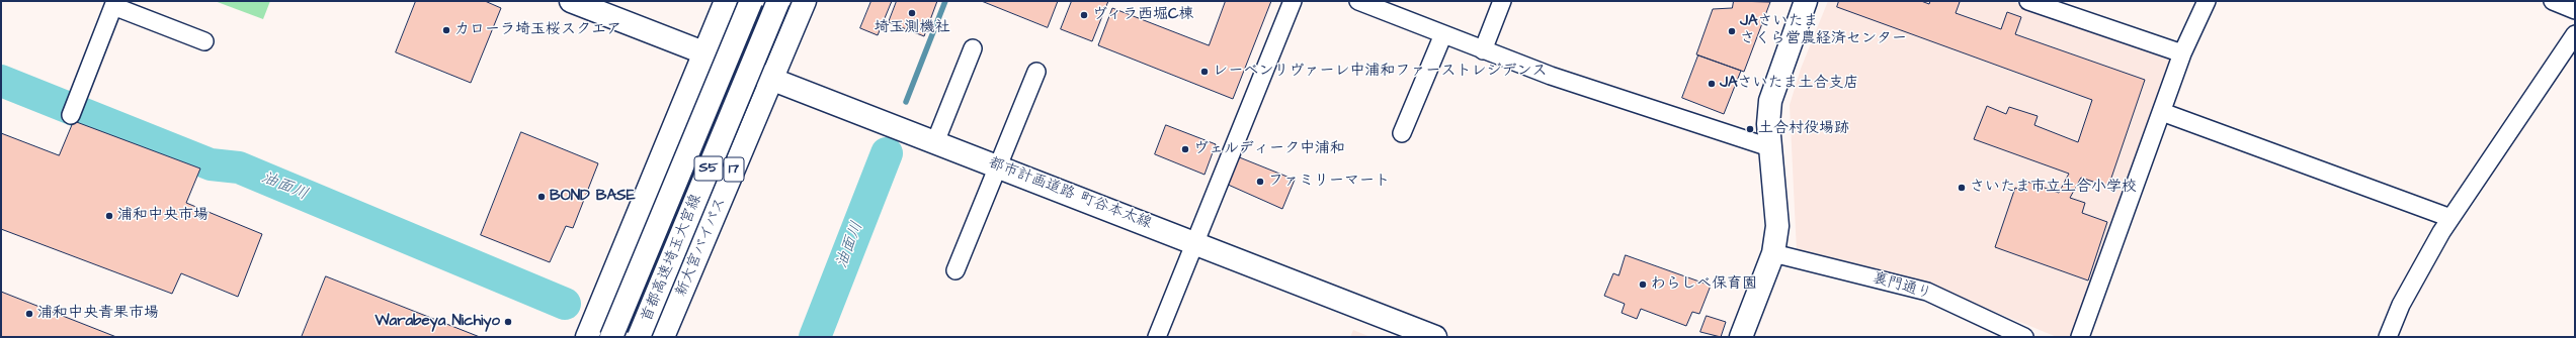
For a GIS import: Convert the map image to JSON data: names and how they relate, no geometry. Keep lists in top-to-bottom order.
{
  "streets": {
    "main road": [
      "S5",
      "17",
      "都市計画道路 町谷本太線",
      "新大宮バイパス",
      "首都高速埼玉大宮線"
    ],
    "street": ["裏門通り"]
  },
  "crossings": [
    ["都市計画道路 町谷本太線", "新大宮バイパス"]
  ],
  "water": ["油面川"],
  "places": [
    "埼玉測機社",
    "ヴィラ西堀C棟",
    "カローラ埼玉桜スクエア",
    "JAさいたま さくら営農経済センター",
    "レーベンリヴァーレ中浦和ファーストレジデンス",
    "JAさいたま土合支店",
    "土合村役場跡",
    "ヴェルディーク中浦和",
    "ファミリーマート",
    "さいたま市立土合小学校",
    "BOND BASE",
    "浦和中央市場",
    "わらしべ保育園",
    "浦和中央青果市場",
    "Warabeya Nichiyo"
  ]
}
